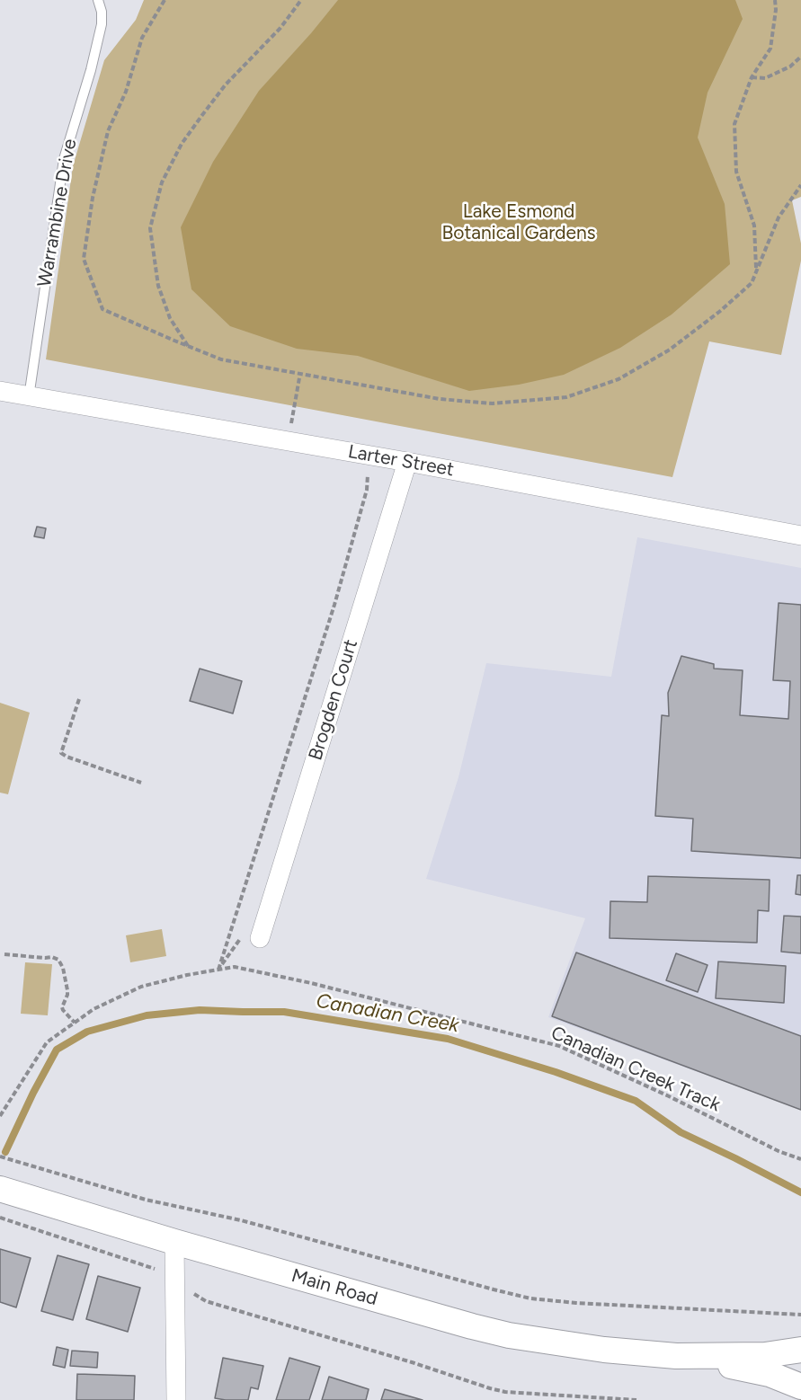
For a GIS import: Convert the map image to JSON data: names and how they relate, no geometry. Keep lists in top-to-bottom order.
{
  "streets": {
    "main road": ["Main Road"],
    "street": ["Larter Street", "Brogden Court"],
    "lane": ["Warrambine Drive"],
    "path": ["Canadian Creek Track"]
  },
  "crossings": [
    ["Warrambine Drive", "Larter Street"],
    ["Larter Street", "Brogden Court"]
  ],
  "water": ["Canadian Creek"],
  "parks": ["Lake Esmond Botanical Gardens"]
}
